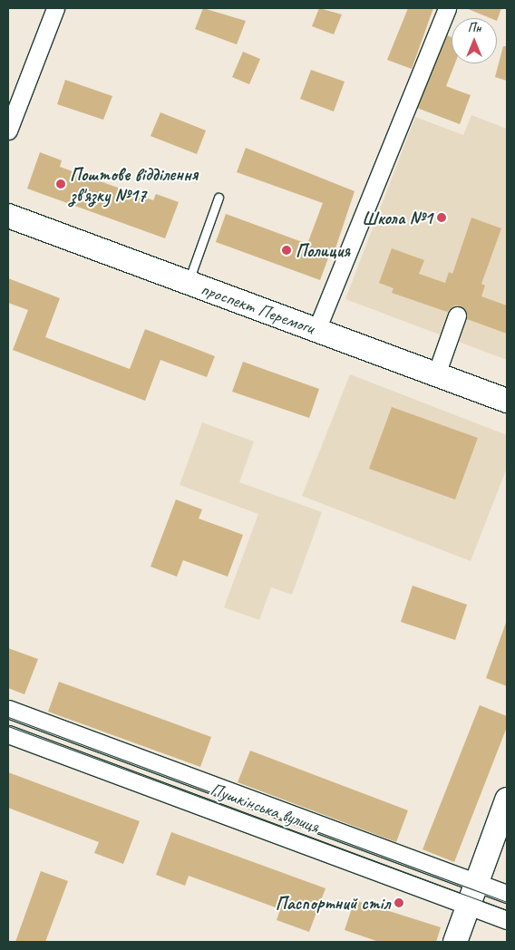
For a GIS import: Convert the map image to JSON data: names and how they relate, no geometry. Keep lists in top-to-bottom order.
{
  "streets": {
    "main road": ["проспект Перемоги"],
    "street": ["Пушкінська вулиця"]
  },
  "places": [
    "Поштове відділення зв'язку №17",
    "Школа №1",
    "Полиция",
    "Паспортний стіл"
  ],
  "north": "top"
}
